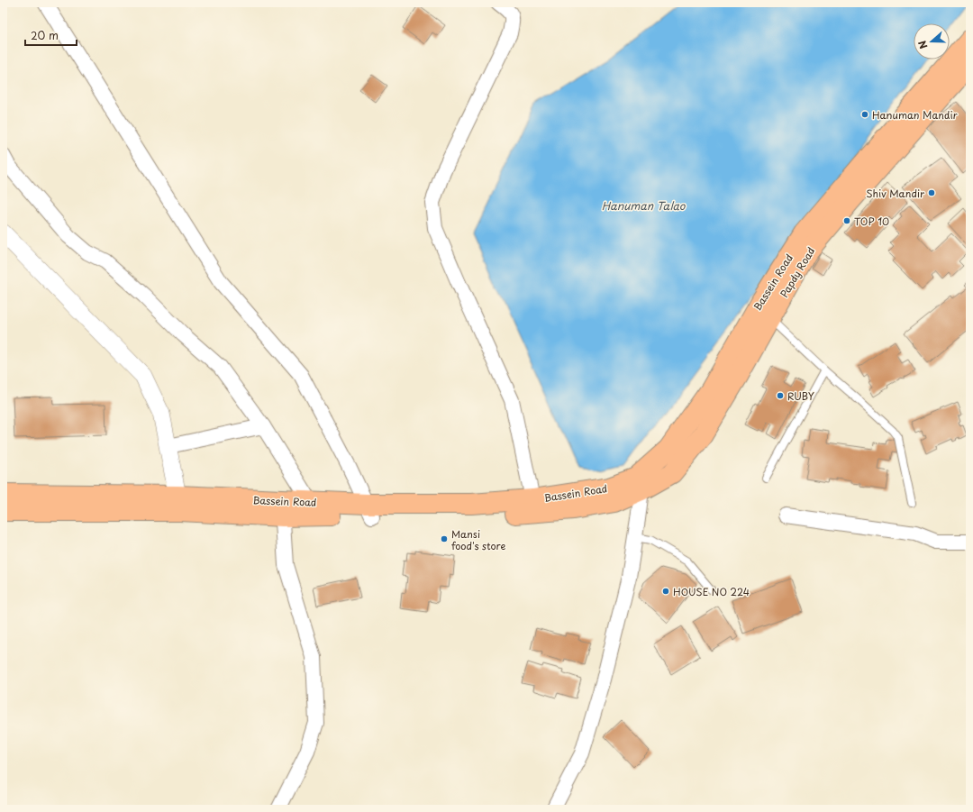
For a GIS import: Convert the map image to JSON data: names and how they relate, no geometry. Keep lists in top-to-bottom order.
{
  "streets": {
    "main road": ["Papdy Road", "Bassein Road"]
  },
  "crossings": [
    ["Papdy Road", "Bassein Road"]
  ],
  "water": ["Hanuman Talao"],
  "places": [
    "Hanuman Mandir",
    "Shiv Mandir",
    "TOP 10",
    "RUBY",
    "Mansi food's store",
    "HOUSE NO 224"
  ],
  "scale_bar": "20 m",
  "north": "left"
}
